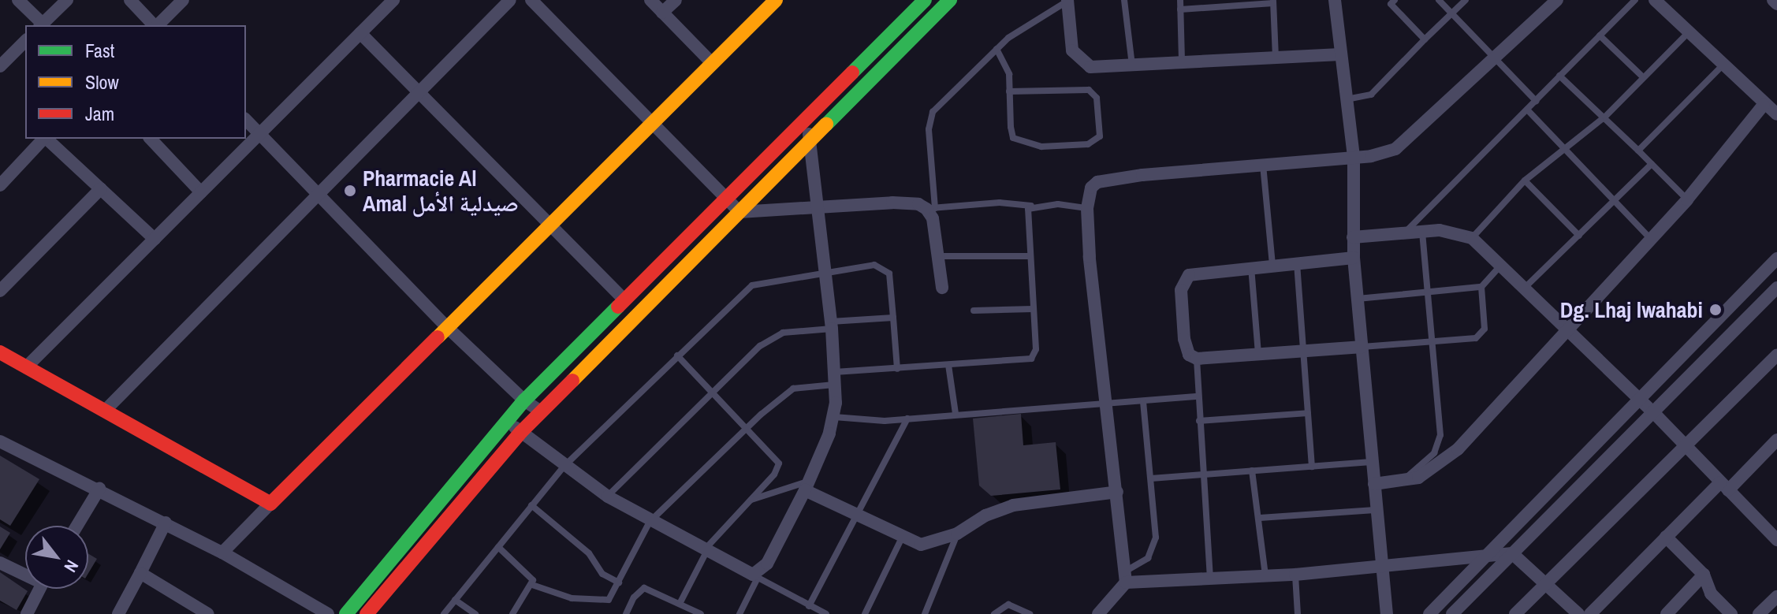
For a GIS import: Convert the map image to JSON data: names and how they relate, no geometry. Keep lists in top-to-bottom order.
{
  "places": ["Pharmacie Al Amal صيدلية الأمل", "Dg. Lhaj lwahabi"],
  "legend": ["Fast", "Slow", "Jam"],
  "north": "bottom right"
}
